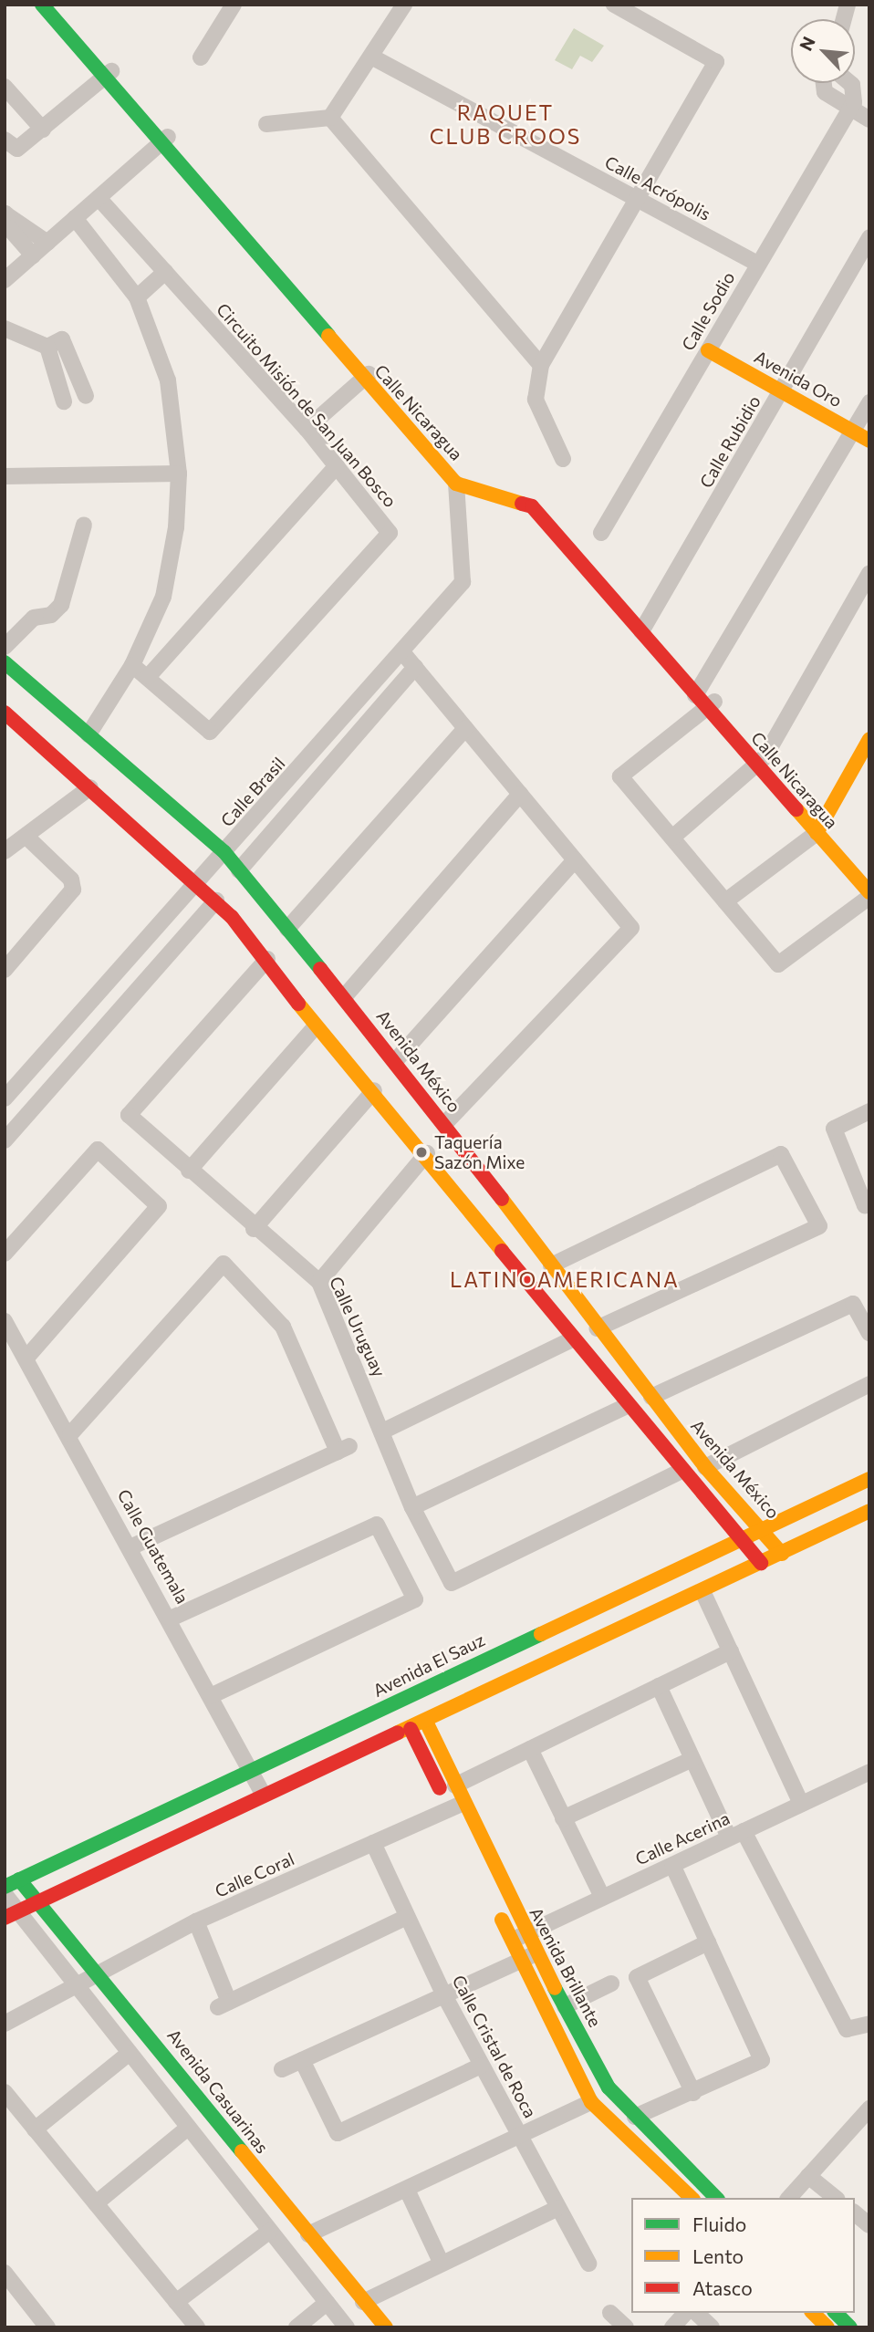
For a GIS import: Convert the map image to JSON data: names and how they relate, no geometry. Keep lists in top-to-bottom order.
{
  "streets": {
    "main road": [
      "Avenida Oro",
      "Calle Nicaragua",
      "Avenida México",
      "Avenida El Sauz",
      "Avenida Brillante",
      "Avenida Casuarinas"
    ],
    "street": [
      "Calle Acrópolis",
      "Calle Sodio",
      "Circuito Misión de San Juan Bosco",
      "Calle Rubidio",
      "Calle Brasil",
      "Calle Uruguay",
      "Calle Guatemala",
      "Calle Acerina",
      "Calle Coral",
      "Calle Cristal de Roca"
    ]
  },
  "crossings": [
    ["Calle Acrópolis", "Calle Sodio"],
    ["Calle Sodio", "Avenida Oro"],
    ["Avenida Oro", "Calle Rubidio"],
    ["Calle Nicaragua", "Calle Rubidio"],
    ["Calle Nicaragua", "Calle Brasil"],
    ["Calle Brasil", "Avenida México"],
    ["Avenida México", "Calle Uruguay"],
    ["Avenida México", "Avenida El Sauz"],
    ["Calle Guatemala", "Avenida El Sauz"],
    ["Avenida El Sauz", "Avenida Casuarinas"],
    ["Calle Acerina", "Avenida Brillante"],
    ["Calle Coral", "Avenida Brillante"],
    ["Calle Coral", "Calle Cristal de Roca"],
    ["Calle Coral", "Avenida Casuarinas"]
  ],
  "districts": ["RAQUET CLUB CROOS", "LATINOAMERICANA"],
  "places": ["Taquería Sazón Mixe"],
  "legend": ["Fluido", "Lento", "Atasco"],
  "north": "top left"
}
